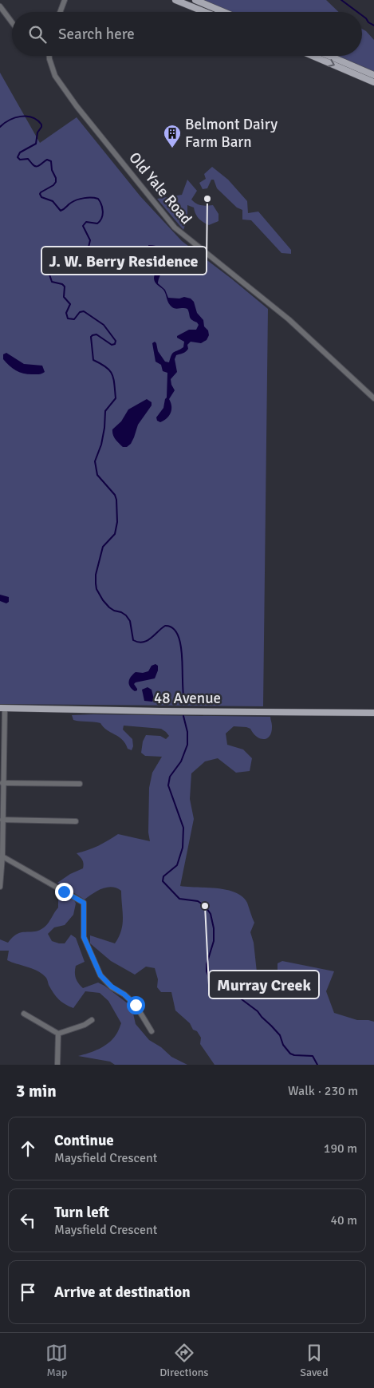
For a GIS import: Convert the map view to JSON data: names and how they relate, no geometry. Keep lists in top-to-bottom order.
{
  "streets": {
    "main road": ["48 Avenue"],
    "street": ["Old Yale Road"]
  },
  "places": {
    "building": ["Belmont Dairy Farm Barn"],
    "other": ["J. W. Berry Residence", "Murray Creek"]
  },
  "page": {
    "search": "Search here",
    "heading": ["3 min", "Walk · 230 m"],
    "list": [
      ["Continue", "Maysfield Crescent", "190 m"],
      ["Turn left", "Maysfield Crescent", "40 m"],
      "Arrive at destination"
    ],
    "nav": ["Map", "Directions", "Saved"]
  }
}
